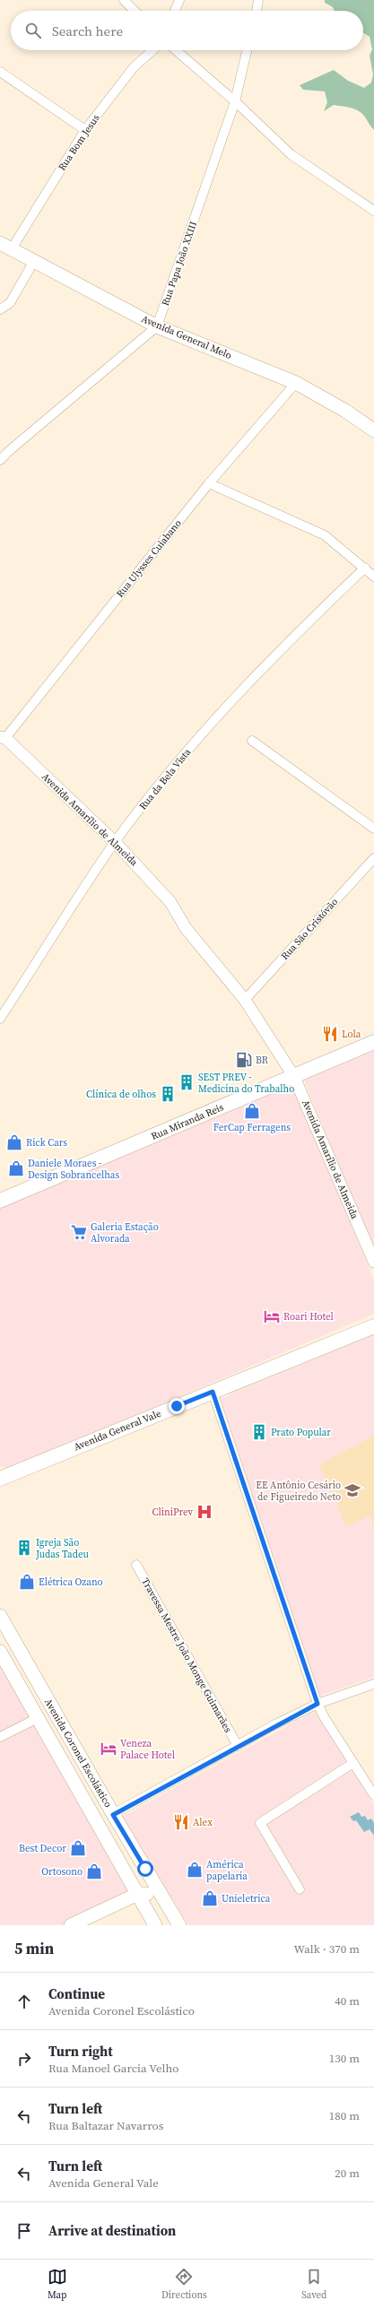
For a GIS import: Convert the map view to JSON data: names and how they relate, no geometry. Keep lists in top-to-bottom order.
{
  "streets": {
    "main road": [
      "Avenida General Melo",
      "Rua Miranda Reis",
      "Avenida General Vale",
      "Avenida Coronel Escolástico"
    ],
    "street": [
      "Rua Bom Jesus",
      "Rua Papa João XXIII",
      "Rua Ulysses Cuiabano",
      "Rua da Bela Vista",
      "Avenida Amarílio de Almeida",
      "Rua São Cristóvão",
      "Travessa Mestre João Monge Guimarães"
    ]
  },
  "crossings": [
    ["Rua Bom Jesus", "Avenida General Melo"],
    ["Rua Papa João XXIII", "Avenida General Melo"],
    ["Avenida General Melo", "Rua Ulysses Cuiabano"],
    ["Rua Ulysses Cuiabano", "Avenida Amarílio de Almeida"],
    ["Rua da Bela Vista", "Avenida Amarílio de Almeida"],
    ["Avenida Amarílio de Almeida", "Rua São Cristóvão"],
    ["Avenida Amarílio de Almeida", "Rua Miranda Reis"]
  ],
  "places": {
    "restaurant": ["Lola", "Alex"],
    "fuel station": ["BR"],
    "building": [
      "SEST PREV - Medicina do Trabalho",
      "Clínica de olhos",
      "Prato Popular",
      "Igreja São Judas Tadeu"
    ],
    "shop": [
      "FerCap Ferragens",
      "Rick Cars",
      "Daniele Moraes - Design Sobrancelhas",
      "Elétrica Ozano",
      "Best Decor",
      "América papelaria",
      "Ortosono",
      "Unieletrica"
    ],
    "supermarket": ["Galeria Estação Alvorada"],
    "hotel": ["Roari Hotel", "Veneza Palace Hotel"],
    "school or university": ["EE Antônio Cesário de Figueiredo Neto"],
    "hospital": ["CliniPrev"]
  },
  "page": {
    "search": "Search here",
    "heading": ["5 min", "Walk · 370 m"],
    "list": [
      ["Continue", "Avenida Coronel Escolástico", "40 m"],
      ["Turn right", "Rua Manoel Garcia Velho", "130 m"],
      ["Turn left", "Rua Baltazar Navarros", "180 m"],
      ["Turn left", "Avenida General Vale", "20 m"],
      "Arrive at destination"
    ],
    "nav": ["Map", "Directions", "Saved"]
  }
}
